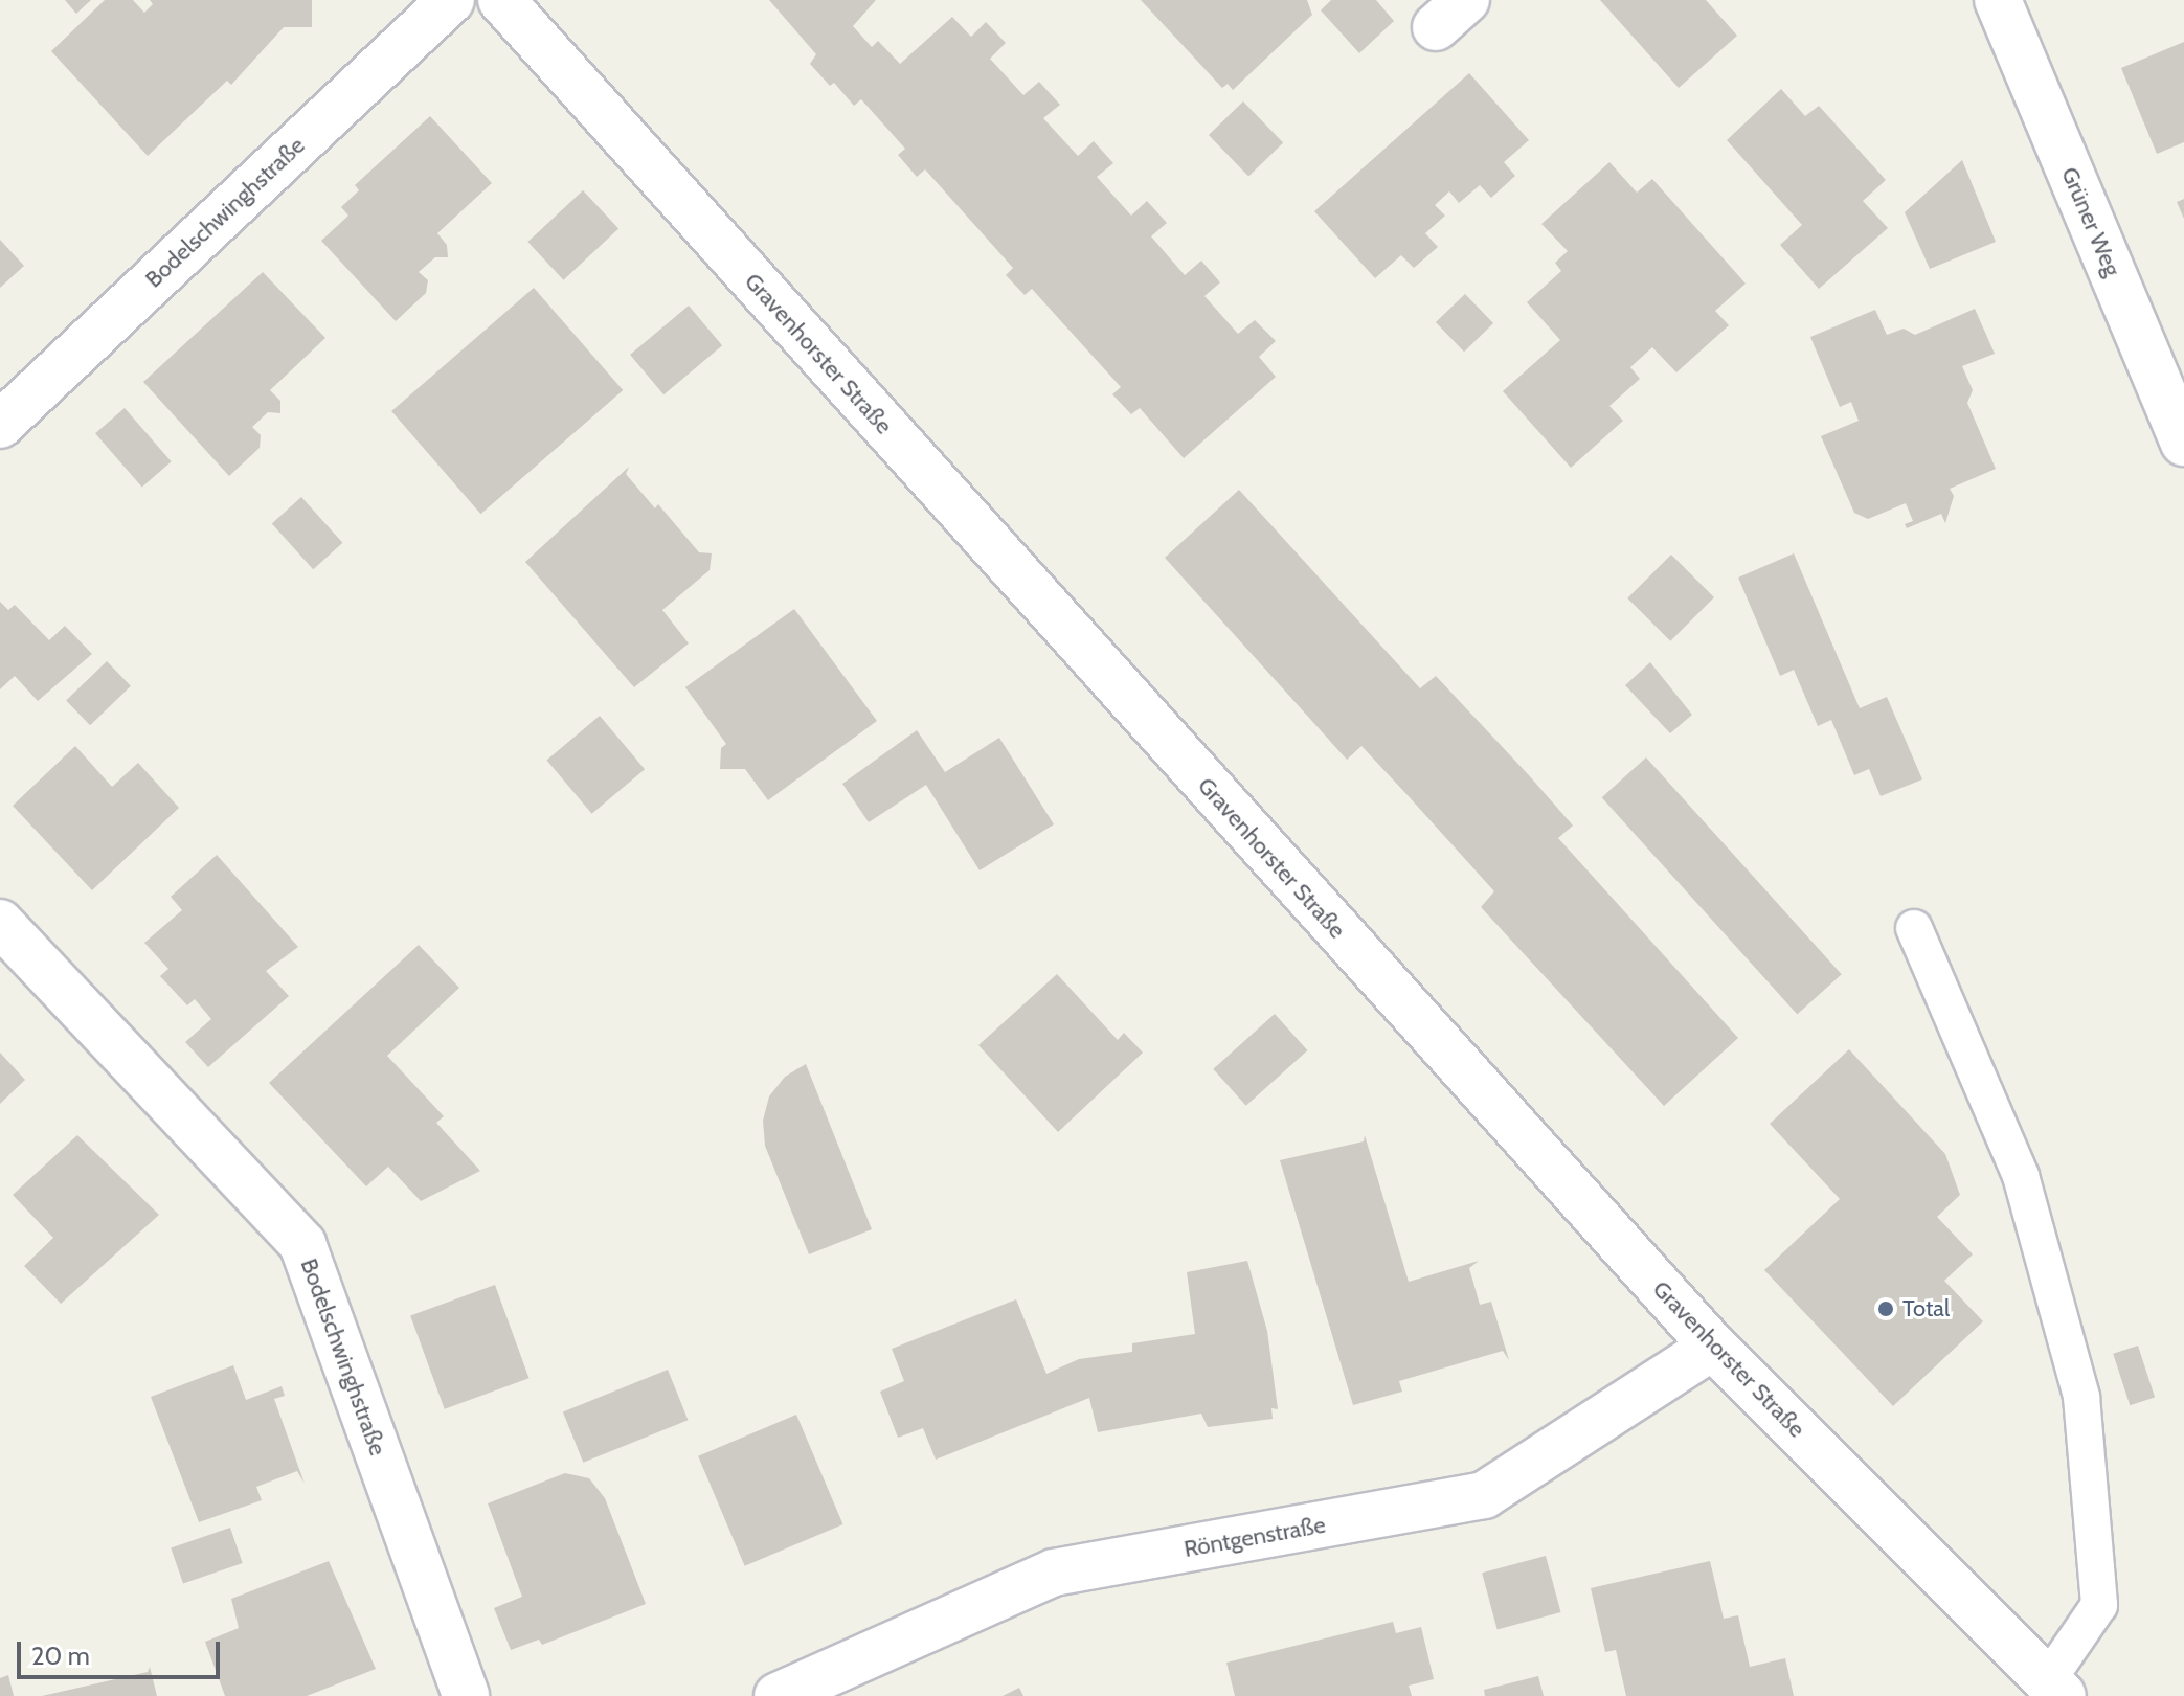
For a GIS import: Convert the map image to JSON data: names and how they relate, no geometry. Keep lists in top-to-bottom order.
{
  "streets": {
    "street": [
      "Bodelschwinghstraße",
      "Grüner Weg",
      "Gravenhorster Straße",
      "Röntgenstraße"
    ]
  },
  "crossings": [
    ["Gravenhorster Straße", "Röntgenstraße"]
  ],
  "places": ["Total"],
  "scale_bar": "20 m"
}
